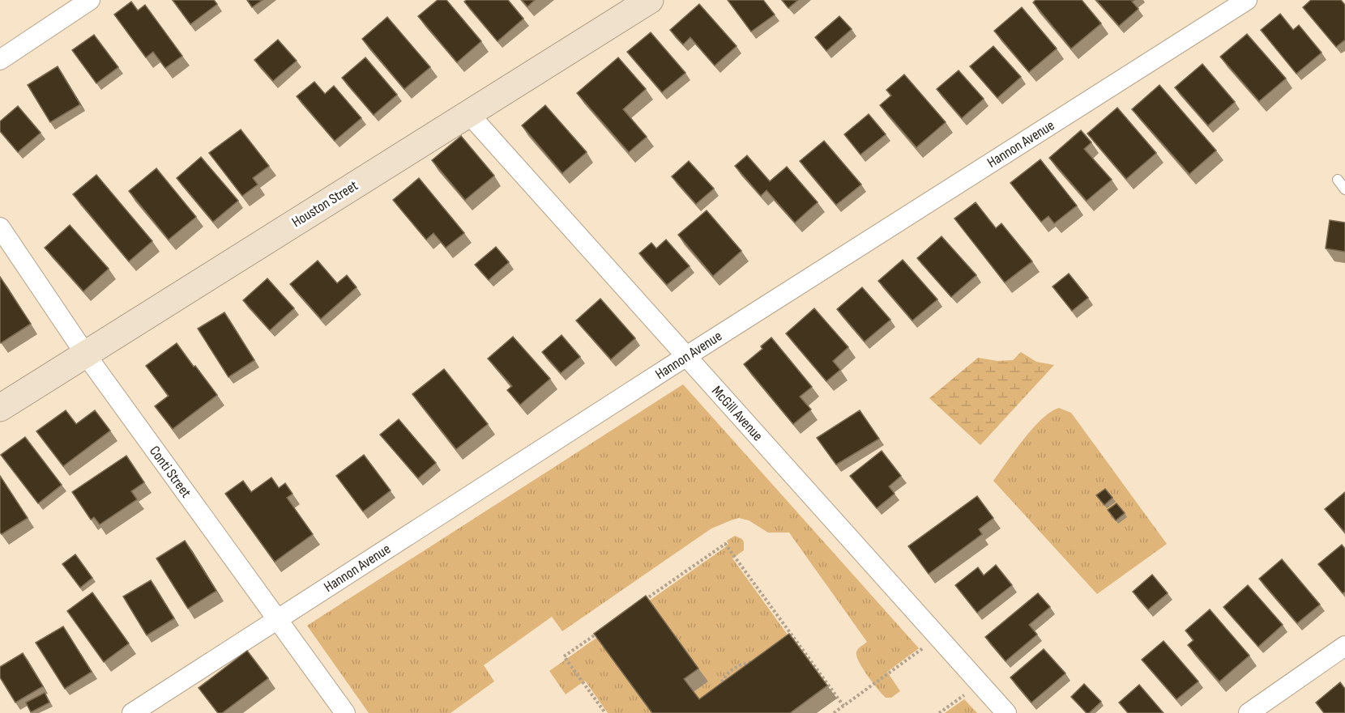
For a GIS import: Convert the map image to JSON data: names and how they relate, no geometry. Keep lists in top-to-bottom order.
{
  "streets": {
    "street": [
      "Hannon Avenue",
      "Houston Street",
      "McGill Avenue",
      "Conti Street"
    ]
  },
  "crossings": [
    ["Hannon Avenue", "McGill Avenue"],
    ["Hannon Avenue", "Conti Street"],
    ["Houston Street", "McGill Avenue"],
    ["Houston Street", "Conti Street"]
  ]
}
